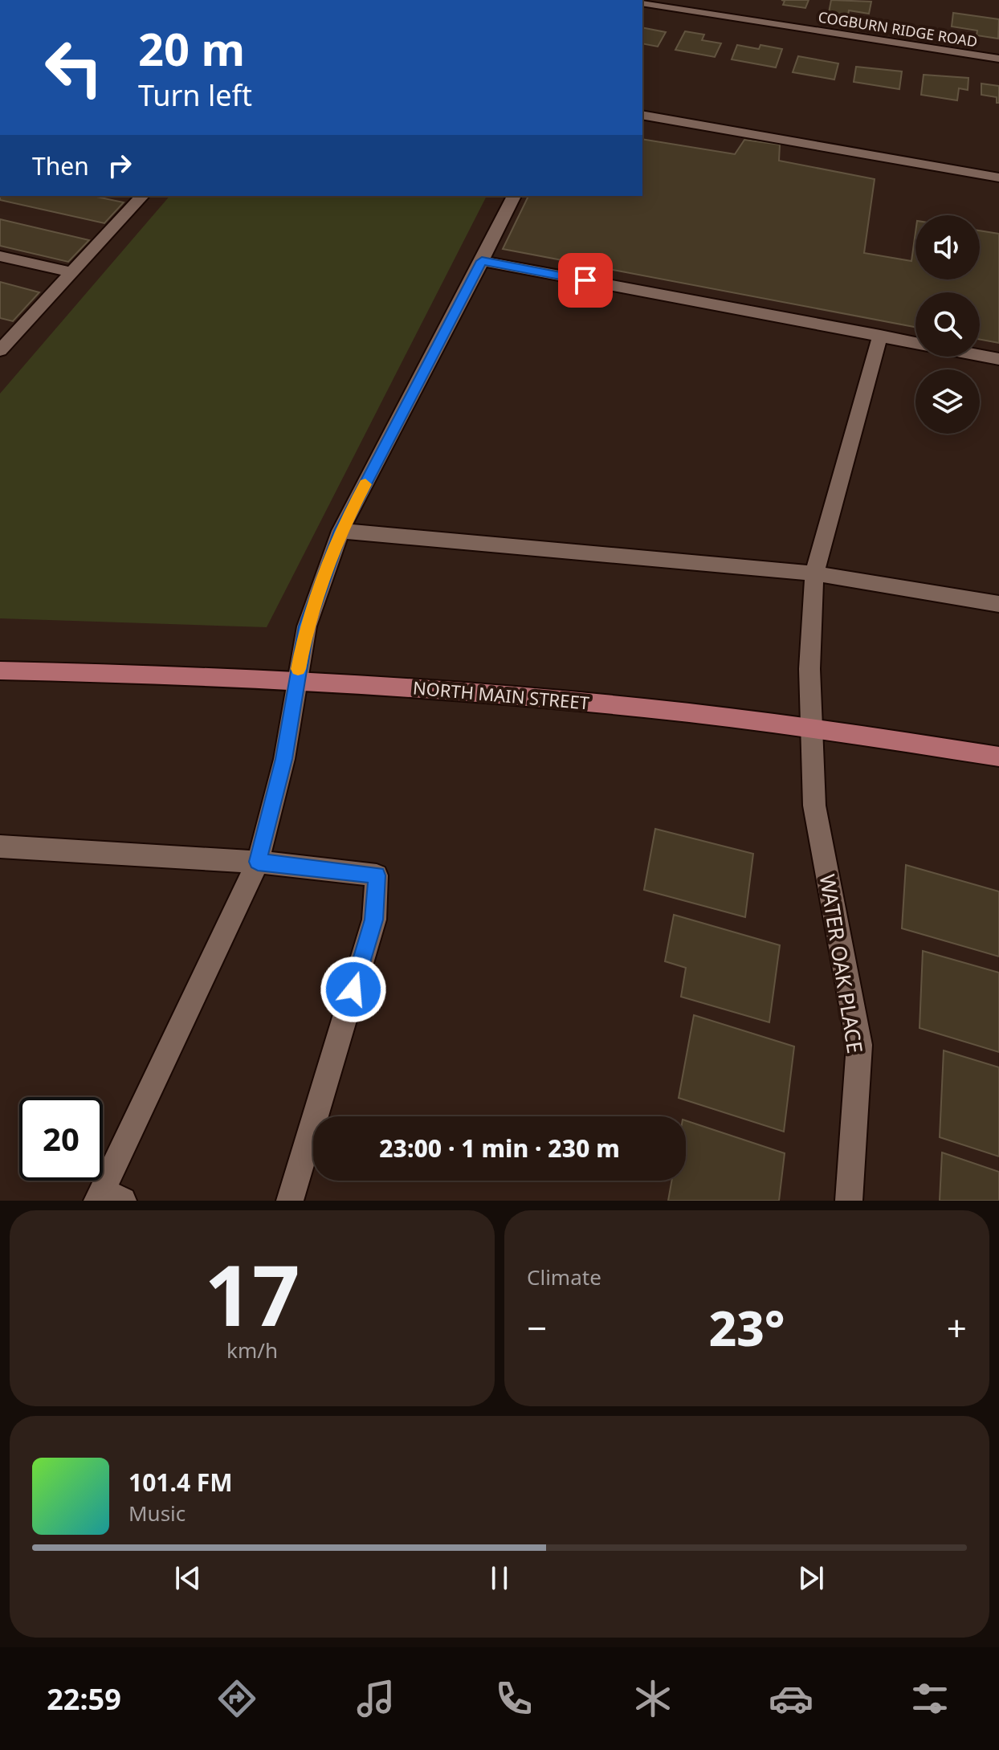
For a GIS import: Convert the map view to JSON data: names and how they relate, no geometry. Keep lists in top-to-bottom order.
{
  "streets": {
    "main road": ["NORTH MAIN STREET"],
    "street": ["COGBURN RIDGE ROAD", "WATER OAK PLACE"]
  },
  "crossings": [
    ["NORTH MAIN STREET", "WATER OAK PLACE"]
  ],
  "page": {
    "turn": ["20 m", "Turn left"],
    "then": "Then",
    "limit": "20",
    "trip": "23:00 · 1 min · 230 m",
    "tile": [
      ["17", "km/h"],
      "Climate"
    ],
    "heat": ["−", "23°", "+"],
    "song": ["101.4 FM", "Music"],
    "tabs": "22:59"
  }
}
